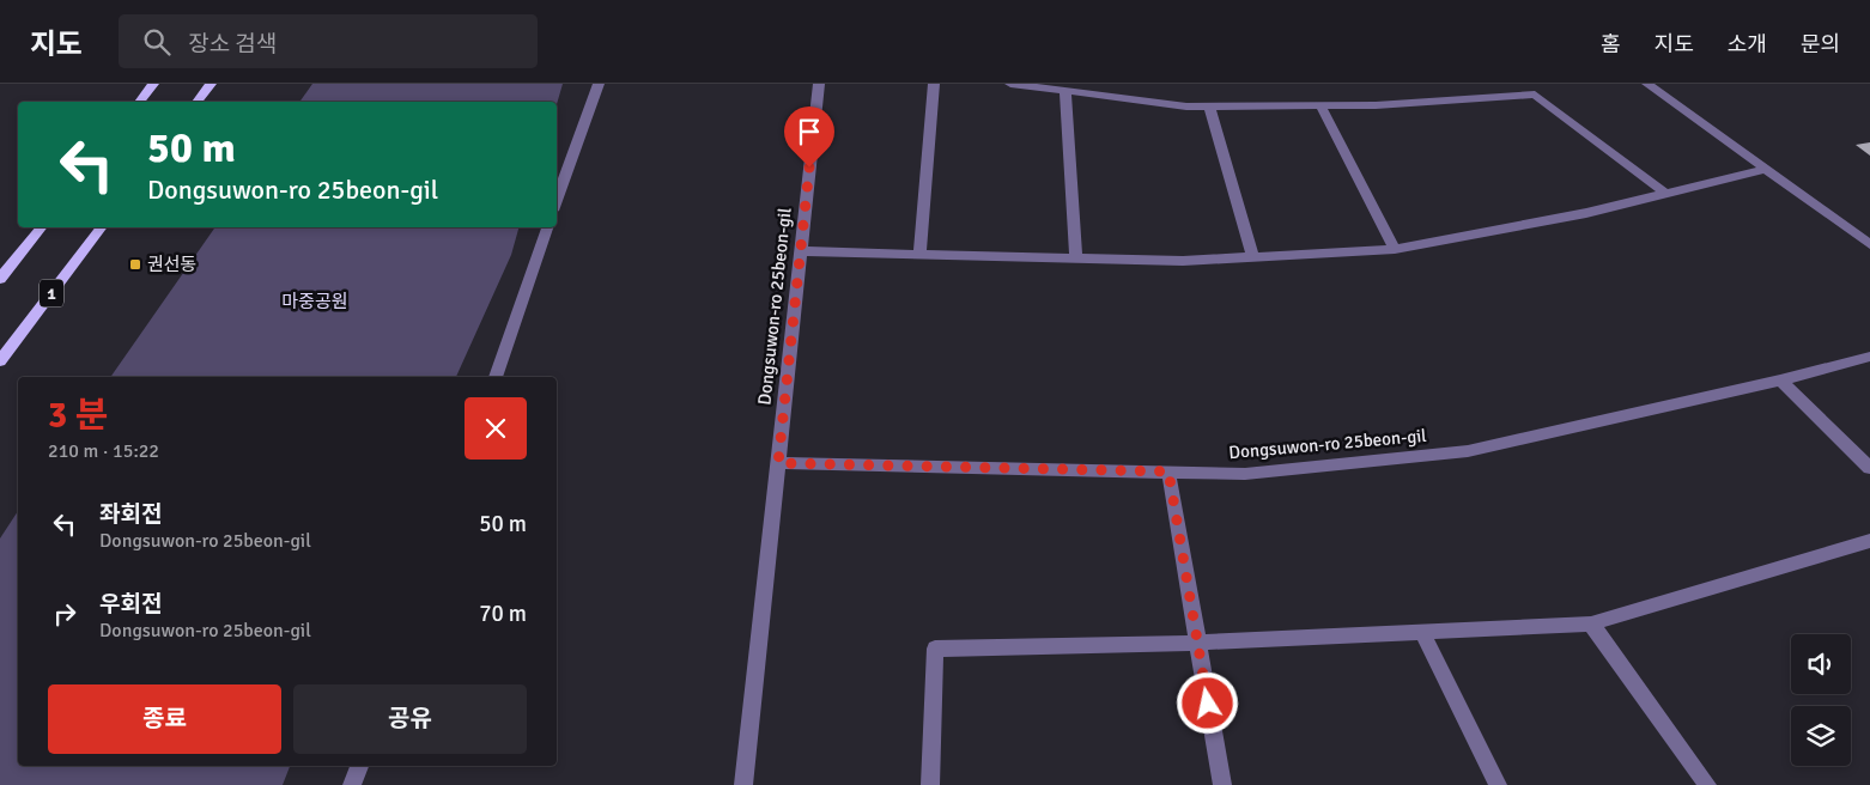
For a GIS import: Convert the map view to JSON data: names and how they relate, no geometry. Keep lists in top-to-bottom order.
{
  "streets": {
    "main road": ["1"],
    "street": ["Dongsuwon-ro 25beon-gil"]
  },
  "parks": ["마중공원"],
  "places": {
    "transit": ["권선동"]
  },
  "page": {
    "header": "지도",
    "search": "장소 검색",
    "nav": [
      "홈",
      "지도",
      "소개",
      "문의"
    ],
    "turn": ["50 m", "Dongsuwon-ro 25beon-gil"],
    "heading": ["3 분", "210 m · 15:22"],
    "list": [
      {
        "name": "좌회전",
        "note": "Dongsuwon-ro 25beon-gil",
        "value": "50 m"
      },
      {
        "name": "우회전",
        "note": "Dongsuwon-ro 25beon-gil",
        "value": "70 m"
      }
    ],
    "buttons": ["종료", "공유"]
  }
}
